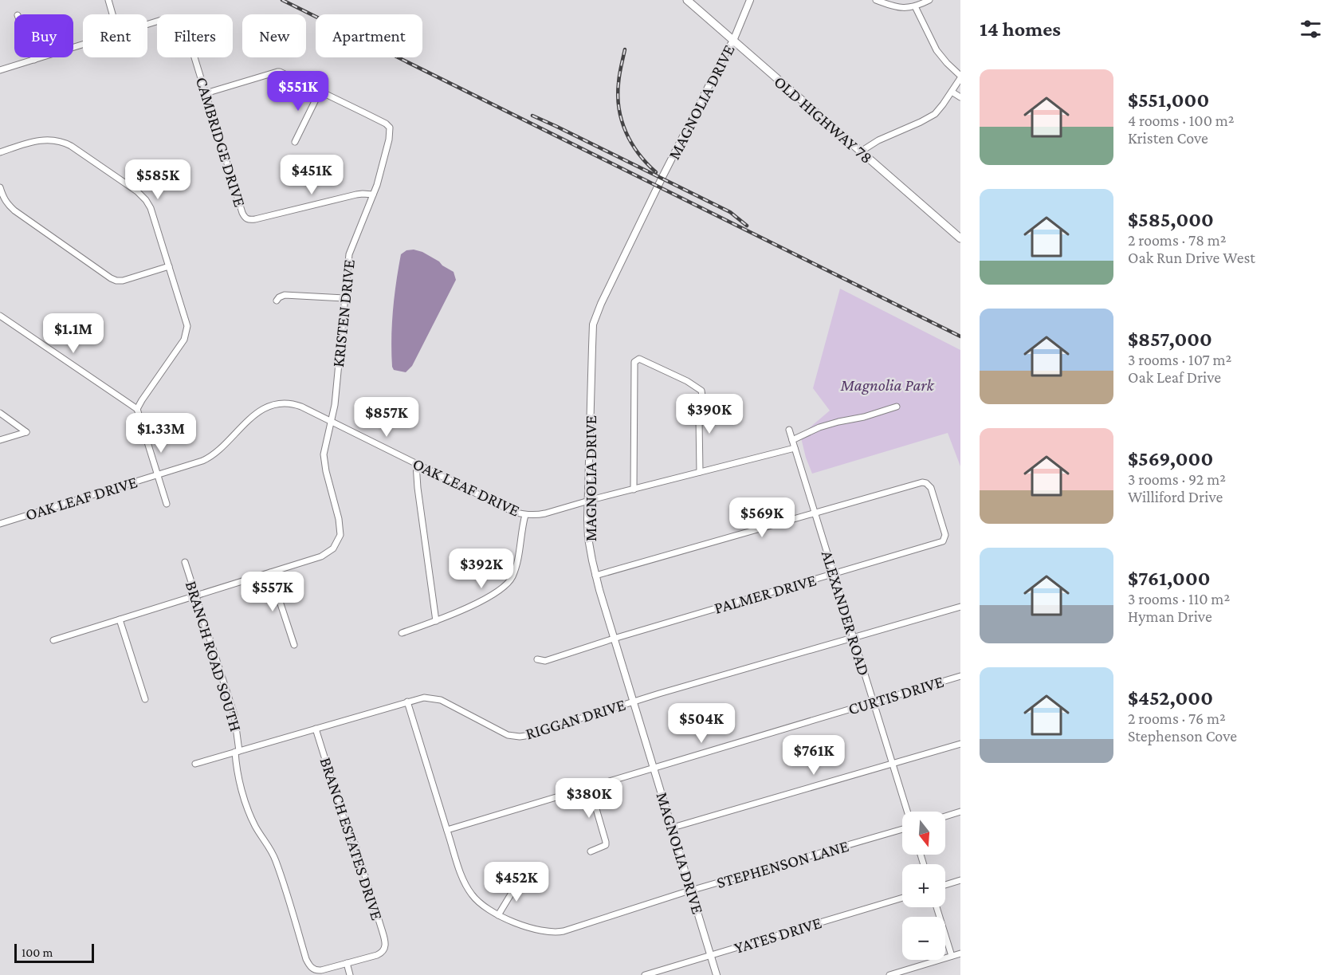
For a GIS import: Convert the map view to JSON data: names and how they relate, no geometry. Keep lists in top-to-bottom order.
{
  "streets": {
    "main road": ["OLD HIGHWAY 78"],
    "street": [
      "MAGNOLIA DRIVE",
      "CAMBRIDGE DRIVE",
      "KRISTEN DRIVE",
      "OAK LEAF DRIVE",
      "PALMER DRIVE",
      "ALEXANDER ROAD",
      "BRANCH ROAD SOUTH",
      "CURTIS DRIVE",
      "RIGGAN DRIVE",
      "BRANCH ESTATES DRIVE",
      "STEPHENSON LANE",
      "YATES DRIVE"
    ]
  },
  "crossings": [
    ["MAGNOLIA DRIVE", "OLD HIGHWAY 78"],
    ["MAGNOLIA DRIVE", "OAK LEAF DRIVE"],
    ["MAGNOLIA DRIVE", "PALMER DRIVE"],
    ["MAGNOLIA DRIVE", "CURTIS DRIVE"],
    ["MAGNOLIA DRIVE", "RIGGAN DRIVE"],
    ["MAGNOLIA DRIVE", "STEPHENSON LANE"],
    ["MAGNOLIA DRIVE", "YATES DRIVE"],
    ["CAMBRIDGE DRIVE", "KRISTEN DRIVE"],
    ["KRISTEN DRIVE", "OAK LEAF DRIVE"],
    ["KRISTEN DRIVE", "BRANCH ROAD SOUTH"],
    ["OAK LEAF DRIVE", "ALEXANDER ROAD"],
    ["PALMER DRIVE", "ALEXANDER ROAD"],
    ["ALEXANDER ROAD", "CURTIS DRIVE"],
    ["ALEXANDER ROAD", "RIGGAN DRIVE"],
    ["BRANCH ROAD SOUTH", "RIGGAN DRIVE"],
    ["BRANCH ROAD SOUTH", "BRANCH ESTATES DRIVE"],
    ["CURTIS DRIVE", "STEPHENSON LANE"],
    ["RIGGAN DRIVE", "BRANCH ESTATES DRIVE"],
    ["RIGGAN DRIVE", "STEPHENSON LANE"]
  ],
  "parks": ["Magnolia Park"],
  "scale_bar": "100 m",
  "north": "bottom",
  "page": {
    "heading": "14 homes",
    "chip": [
      "Buy",
      "Rent",
      "Filters",
      "New",
      "Apartment"
    ],
    "list": [
      {
        "name": "$551,000",
        "note": "4 rooms · 100 m² · Kristen Cove"
      },
      {
        "name": "$585,000",
        "note": "2 rooms · 78 m² · Oak Run Drive West"
      },
      {
        "name": "$857,000",
        "note": "3 rooms · 107 m² · Oak Leaf Drive"
      },
      {
        "name": "$569,000",
        "note": "3 rooms · 92 m² · Williford Drive"
      },
      {
        "name": "$761,000",
        "note": "3 rooms · 110 m² · Hyman Drive"
      },
      {
        "name": "$452,000",
        "note": "2 rooms · 76 m² · Stephenson Cove"
      }
    ],
    "price": [
      "$551K",
      "$451K",
      "$585K",
      "$1.1M",
      "$390K",
      "$857K",
      "$1.33M",
      "$569K",
      "$392K",
      "$557K",
      "$504K",
      "$761K",
      "$380K",
      "$452K"
    ],
    "map_buttons": ["+", "−"],
    "scale": "100 m"
  }
}
